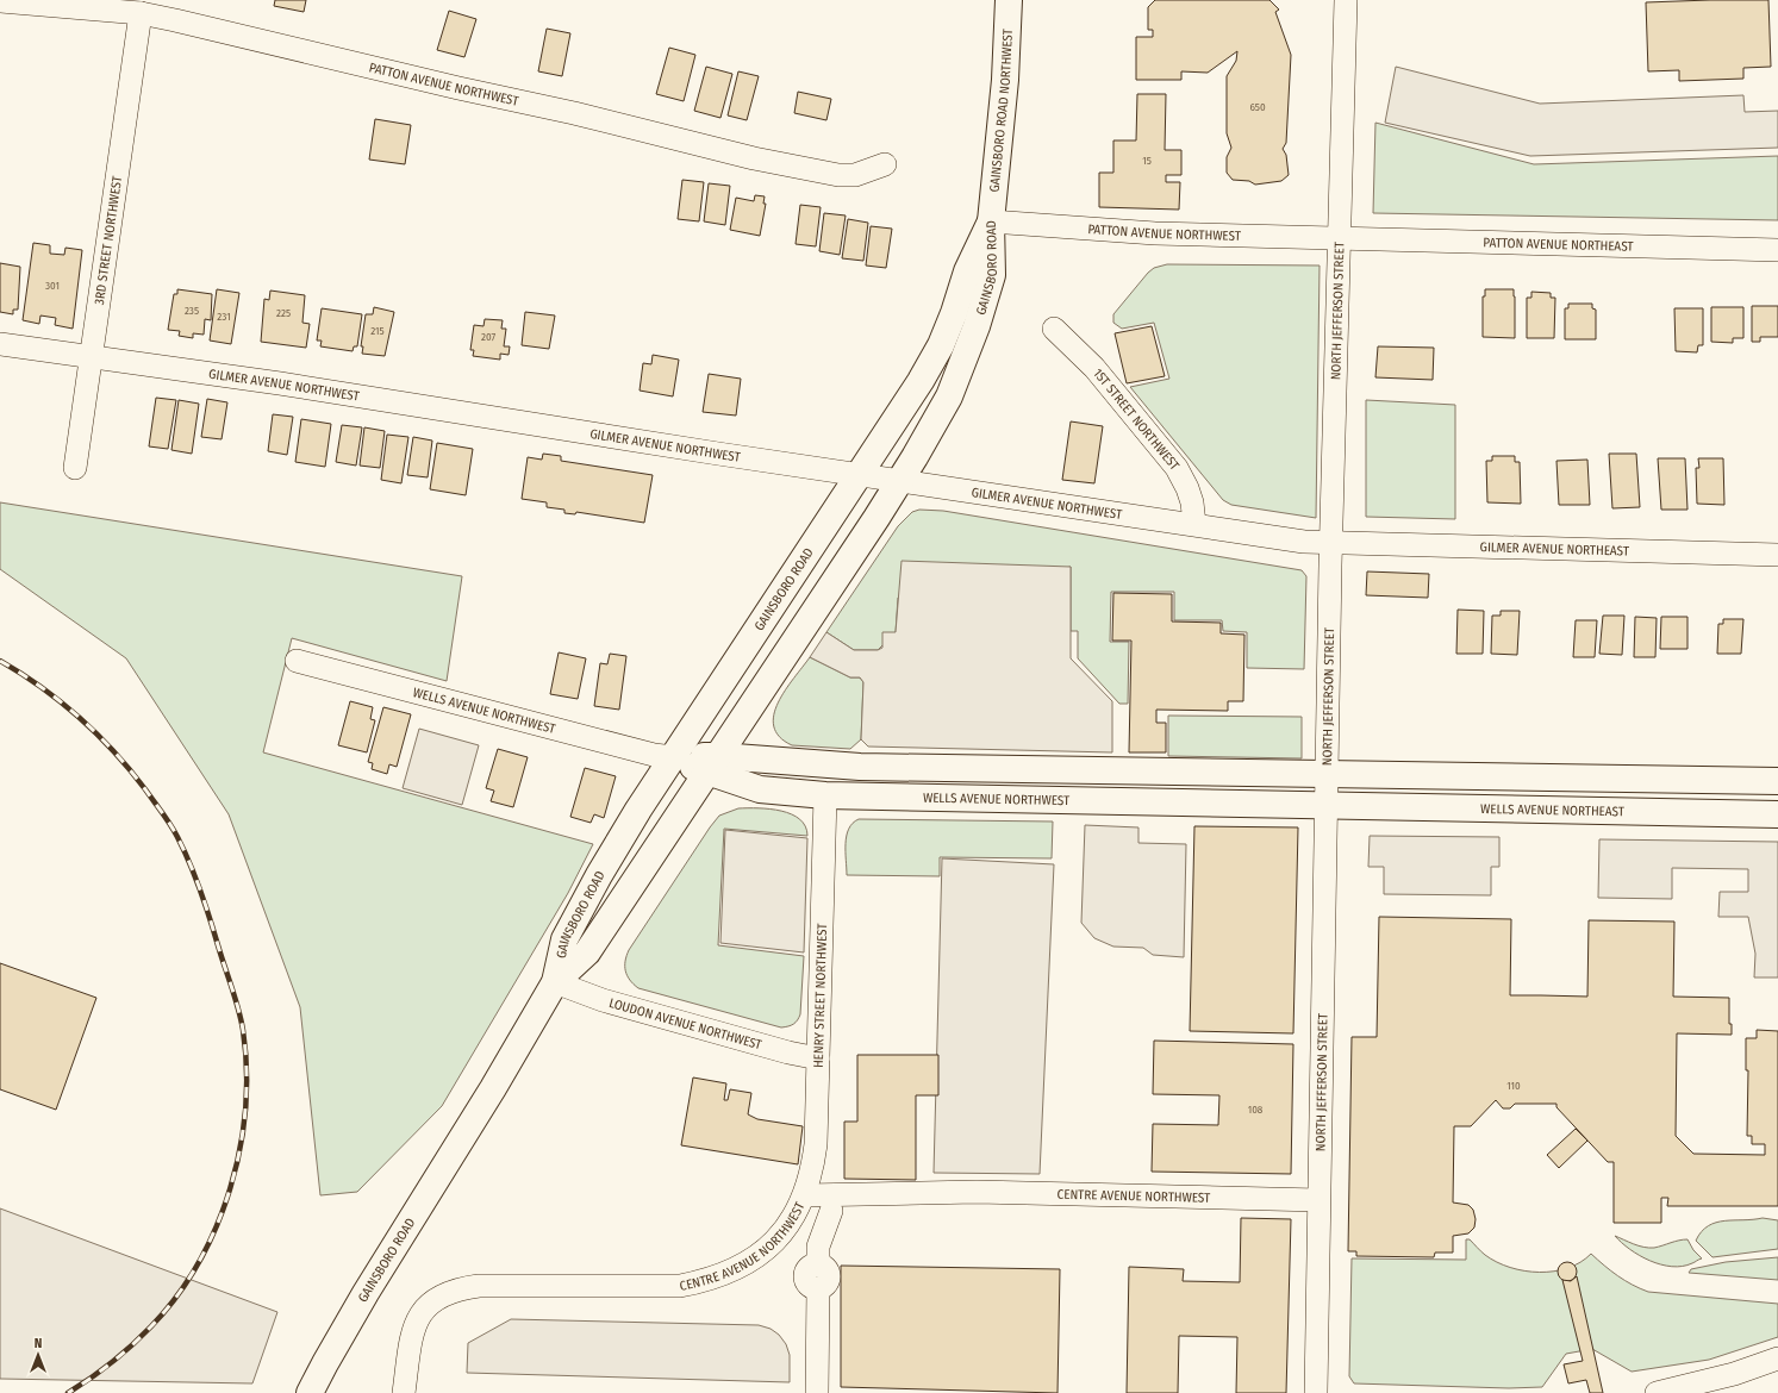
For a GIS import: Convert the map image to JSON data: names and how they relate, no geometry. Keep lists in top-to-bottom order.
{
  "streets": {
    "main road": [
      "GAINSBORO ROAD NORTHWEST",
      "GAINSBORO ROAD",
      "WELLS AVENUE NORTHWEST",
      "WELLS AVENUE NORTHEAST"
    ],
    "street": [
      "PATTON AVENUE NORTHWEST",
      "3RD STREET NORTHWEST",
      "PATTON AVENUE NORTHEAST",
      "NORTH JEFFERSON STREET",
      "GILMER AVENUE NORTHWEST",
      "1ST STREET NORTHWEST",
      "GILMER AVENUE NORTHEAST",
      "HENRY STREET NORTHWEST",
      "LOUDON AVENUE NORTHWEST",
      "CENTRE AVENUE NORTHWEST"
    ]
  },
  "crossings": [
    ["PATTON AVENUE NORTHWEST", "GAINSBORO ROAD NORTHWEST"],
    ["PATTON AVENUE NORTHWEST", "3RD STREET NORTHWEST"],
    ["PATTON AVENUE NORTHWEST", "PATTON AVENUE NORTHEAST"],
    ["PATTON AVENUE NORTHWEST", "GAINSBORO ROAD"],
    ["PATTON AVENUE NORTHWEST", "NORTH JEFFERSON STREET"],
    ["GAINSBORO ROAD NORTHWEST", "GAINSBORO ROAD"],
    ["3RD STREET NORTHWEST", "GILMER AVENUE NORTHWEST"],
    ["PATTON AVENUE NORTHEAST", "NORTH JEFFERSON STREET"],
    ["GAINSBORO ROAD", "GILMER AVENUE NORTHWEST"],
    ["GAINSBORO ROAD", "WELLS AVENUE NORTHWEST"],
    ["GAINSBORO ROAD", "LOUDON AVENUE NORTHWEST"],
    ["NORTH JEFFERSON STREET", "GILMER AVENUE NORTHWEST"],
    ["NORTH JEFFERSON STREET", "GILMER AVENUE NORTHEAST"],
    ["NORTH JEFFERSON STREET", "WELLS AVENUE NORTHWEST"],
    ["NORTH JEFFERSON STREET", "WELLS AVENUE NORTHEAST"],
    ["NORTH JEFFERSON STREET", "CENTRE AVENUE NORTHWEST"],
    ["GILMER AVENUE NORTHWEST", "1ST STREET NORTHWEST"],
    ["GILMER AVENUE NORTHWEST", "GILMER AVENUE NORTHEAST"],
    ["WELLS AVENUE NORTHWEST", "WELLS AVENUE NORTHEAST"],
    ["WELLS AVENUE NORTHWEST", "HENRY STREET NORTHWEST"],
    ["HENRY STREET NORTHWEST", "LOUDON AVENUE NORTHWEST"],
    ["HENRY STREET NORTHWEST", "CENTRE AVENUE NORTHWEST"]
  ],
  "house_numbers": [
    "650",
    "15",
    "301",
    "235",
    "225",
    "231",
    "215",
    "207",
    "110",
    "108"
  ],
  "north": "top"
}
